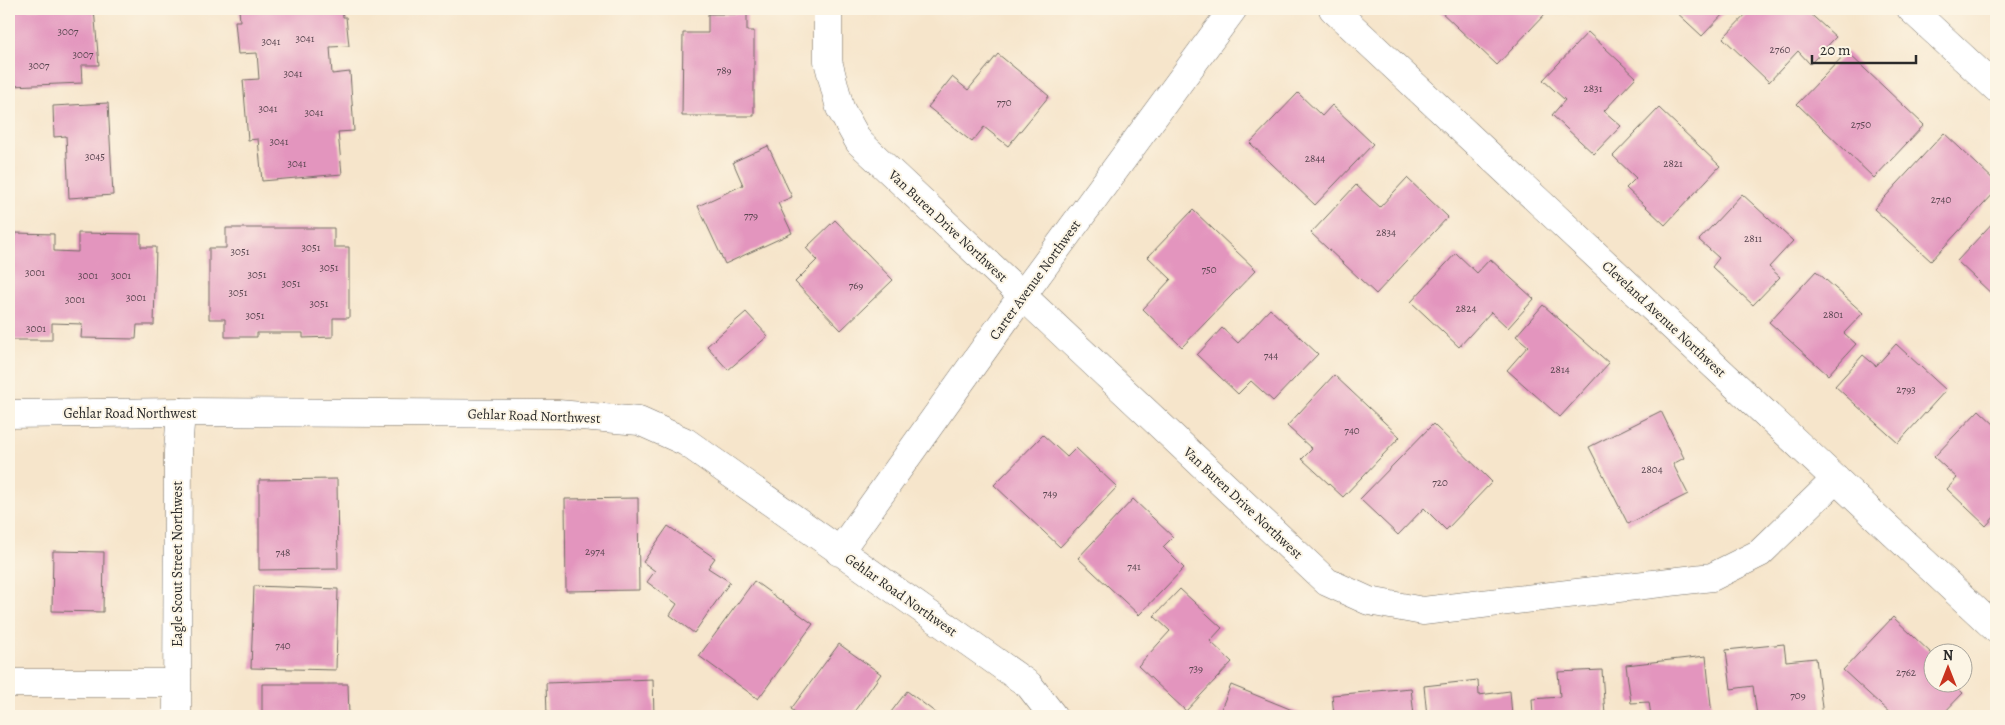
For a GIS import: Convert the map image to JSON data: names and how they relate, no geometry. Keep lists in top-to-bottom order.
{
  "streets": {
    "street": [
      "Van Buren Drive Northwest",
      "Carter Avenue Northwest",
      "Cleveland Avenue Northwest",
      "Gehlar Road Northwest",
      "Eagle Scout Street Northwest"
    ]
  },
  "crossings": [
    ["Van Buren Drive Northwest", "Carter Avenue Northwest"],
    ["Van Buren Drive Northwest", "Cleveland Avenue Northwest"],
    ["Carter Avenue Northwest", "Gehlar Road Northwest"],
    ["Gehlar Road Northwest", "Eagle Scout Street Northwest"]
  ],
  "house_numbers": [
    "3007",
    "3041",
    "3041",
    "2760",
    "3007",
    "3007",
    "789",
    "3041",
    "2831",
    "770",
    "3041",
    "3041",
    "2750",
    "3041",
    "3045",
    "2844",
    "3041",
    "2821",
    "2740",
    "779",
    "2834",
    "2811",
    "3051",
    "3051",
    "3051",
    "750",
    "3001",
    "3051",
    "3001",
    "3001",
    "3051",
    "769",
    "3051",
    "3001",
    "3001",
    "3051",
    "2824",
    "2801",
    "3051",
    "3001",
    "744",
    "2814",
    "2793",
    "740",
    "2804",
    "720",
    "749",
    "2974",
    "748",
    "741",
    "740",
    "739",
    "2762",
    "709"
  ],
  "scale_bar": "20 m",
  "north": "top"
}
